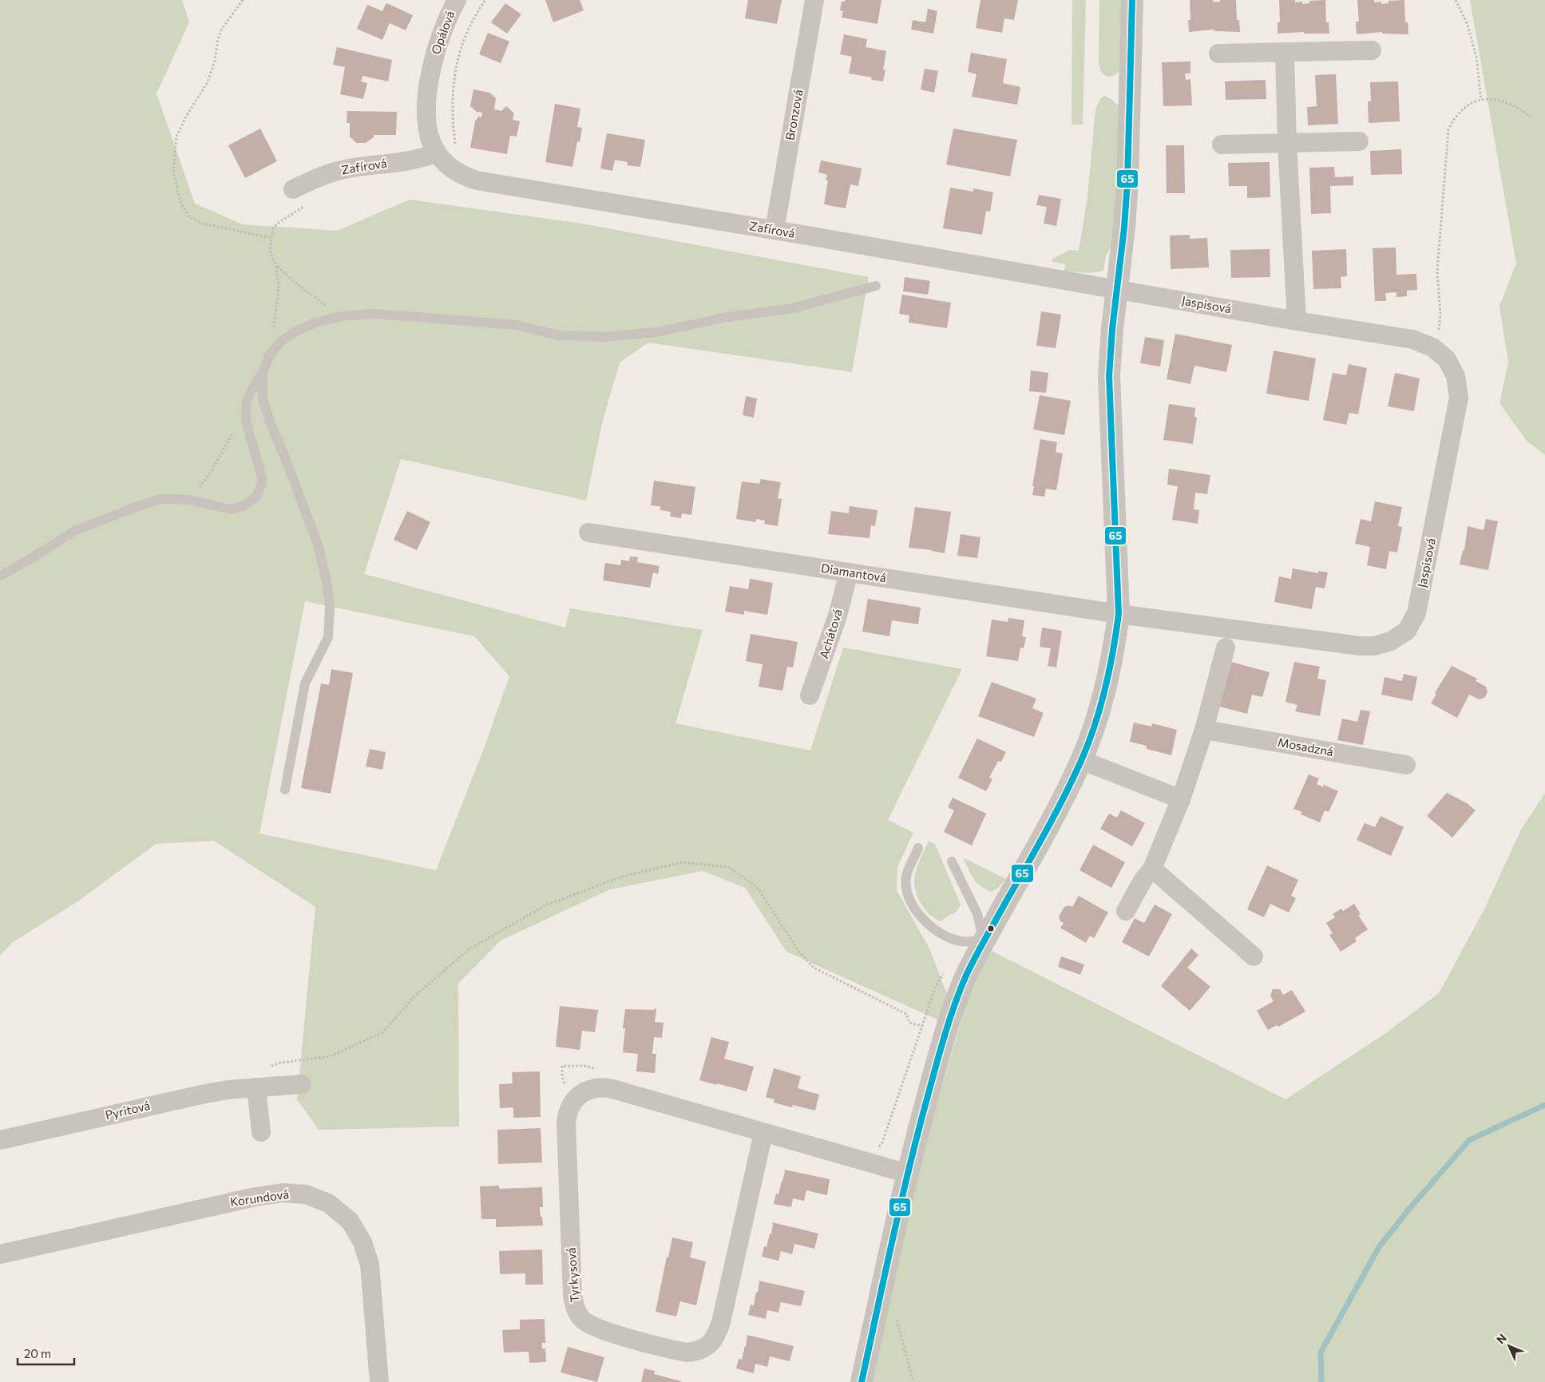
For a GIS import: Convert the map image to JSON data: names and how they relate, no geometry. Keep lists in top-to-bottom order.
{
  "streets": {
    "street": [
      "Opálová",
      "Bronzová",
      "Zafírová",
      "Jaspisová",
      "Diamantová",
      "Achátová",
      "Mosadzná",
      "Pyritová",
      "Korundová",
      "Tyrkysová"
    ]
  },
  "crossings": [
    ["Opálová", "Zafírová"],
    ["Bronzová", "Zafírová"],
    ["Zafírová", "Jaspisová"],
    ["Jaspisová", "Diamantová"],
    ["Diamantová", "Achátová"]
  ],
  "lines": ["transit line 65"],
  "scale_bar": "20 m",
  "north": "top left"
}
